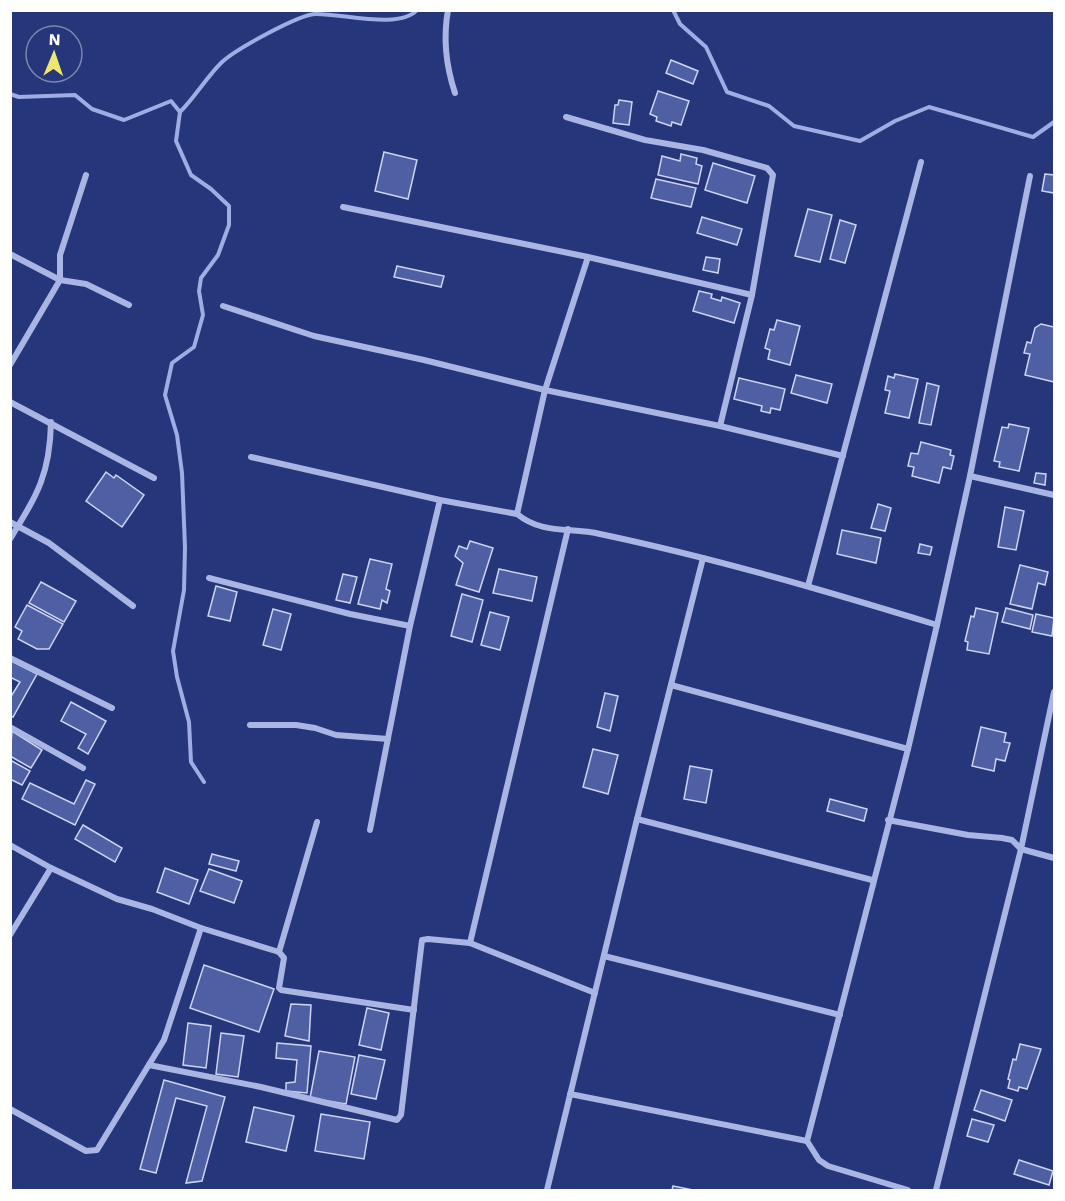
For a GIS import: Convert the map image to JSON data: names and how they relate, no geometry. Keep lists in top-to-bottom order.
{
  "north": "top"
}
